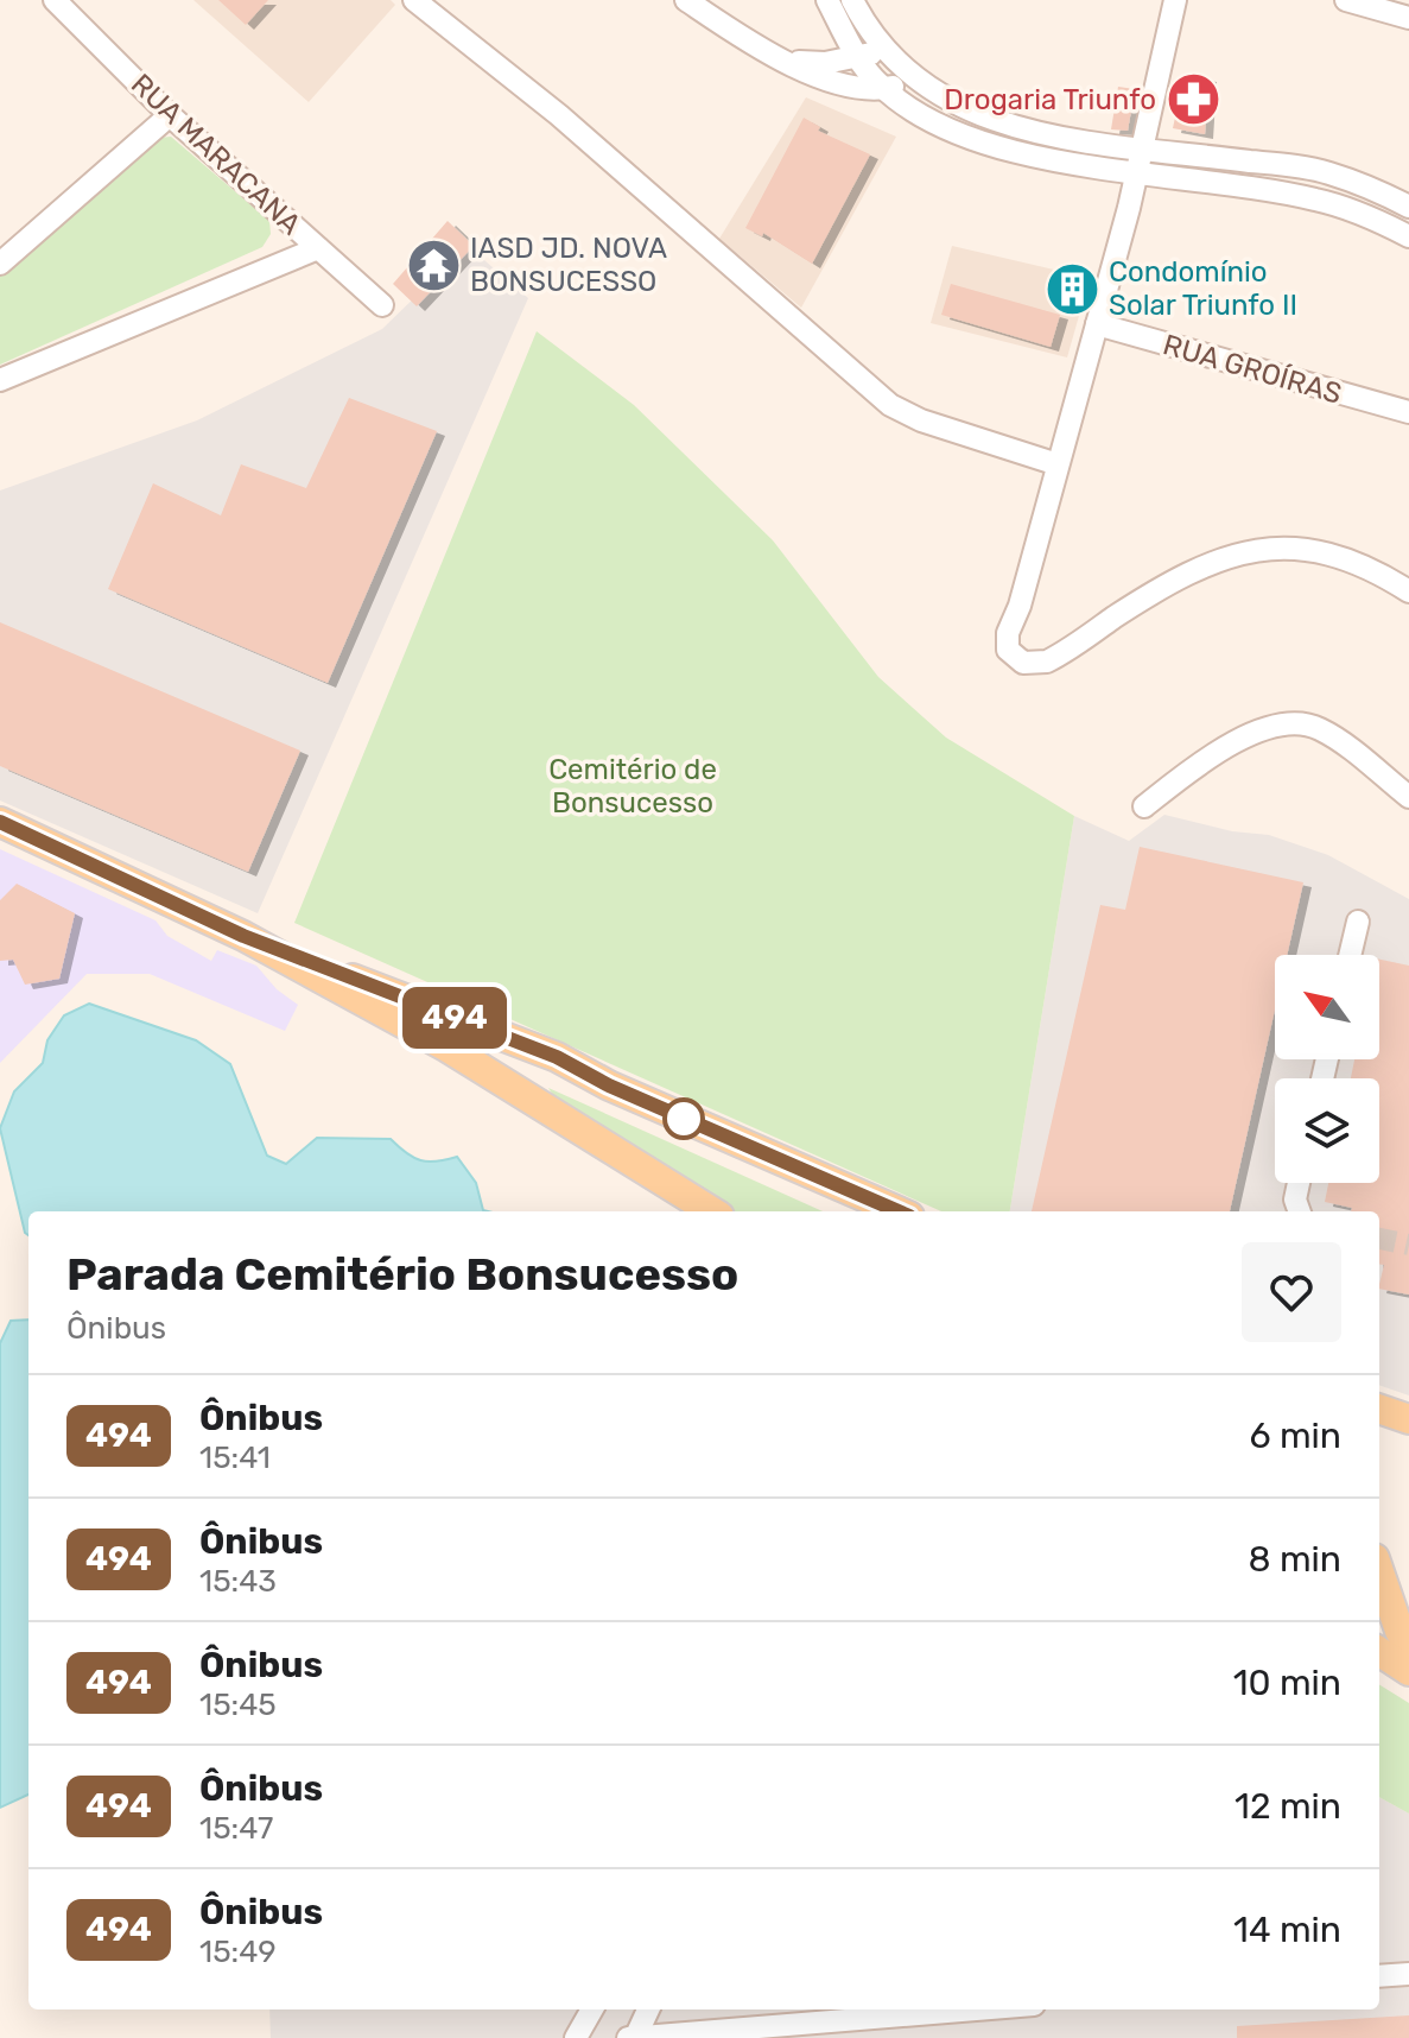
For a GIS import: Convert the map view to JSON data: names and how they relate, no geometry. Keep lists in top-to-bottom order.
{
  "streets": {
    "street": ["RUA MARACANA", "RUA GROÍRAS"]
  },
  "parks": ["Cemitério de Bonsucesso"],
  "places": {
    "pharmacy": ["Drogaria Triunfo"],
    "temple": ["IASD JD. NOVA BONSUCESSO"],
    "building": ["Condomínio Solar Triunfo II"]
  },
  "lines": ["bus line 494"],
  "north": "top left",
  "page": {
    "on_map": "494",
    "heading": ["Parada Cemitério Bonsucesso", "Ônibus"],
    "list": [
      {
        "mark": "494",
        "name": "Ônibus",
        "note": "15:41",
        "value": "6 min"
      },
      {
        "mark": "494",
        "name": "Ônibus",
        "note": "15:43",
        "value": "8 min"
      },
      {
        "mark": "494",
        "name": "Ônibus",
        "note": "15:45",
        "value": "10 min"
      },
      {
        "mark": "494",
        "name": "Ônibus",
        "note": "15:47",
        "value": "12 min"
      },
      {
        "mark": "494",
        "name": "Ônibus",
        "note": "15:49",
        "value": "14 min"
      }
    ]
  }
}
